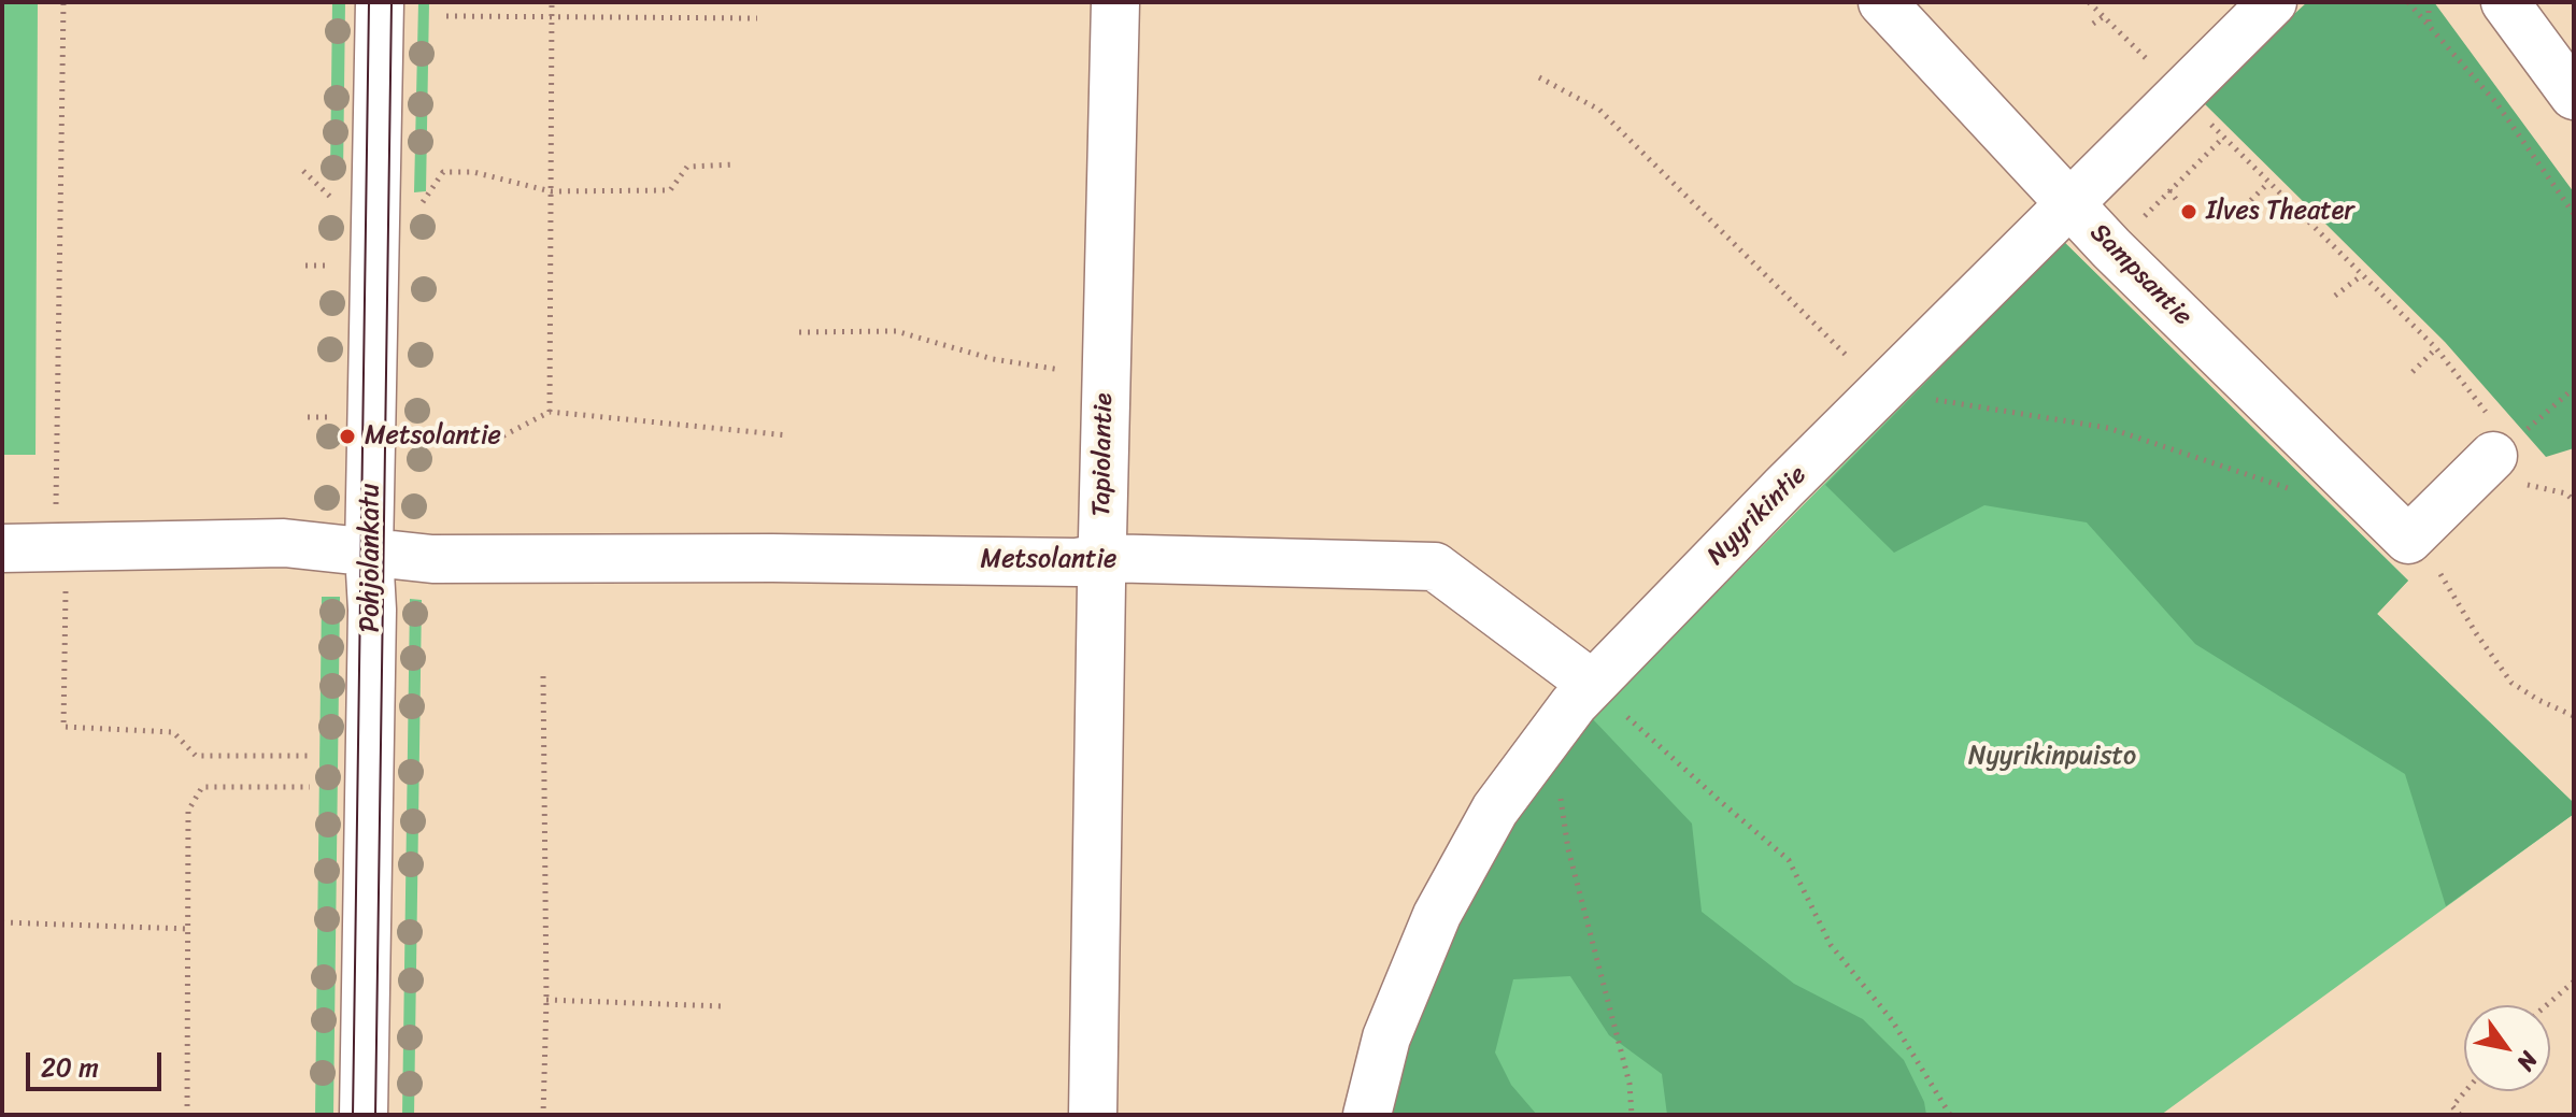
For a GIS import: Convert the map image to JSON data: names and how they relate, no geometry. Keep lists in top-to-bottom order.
{
  "streets": {
    "street": [
      "Sampsantie",
      "Tapiolantie",
      "Nyyrikintie",
      "Pohjolankatu",
      "Metsolantie"
    ]
  },
  "crossings": [
    ["Sampsantie", "Nyyrikintie"],
    ["Tapiolantie", "Metsolantie"],
    ["Nyyrikintie", "Metsolantie"],
    ["Pohjolankatu", "Metsolantie"]
  ],
  "parks": ["Nyyrikinpuisto"],
  "places": ["Ilves Theater", "Metsolantie"],
  "scale_bar": "20 m",
  "north": "bottom right"
}
